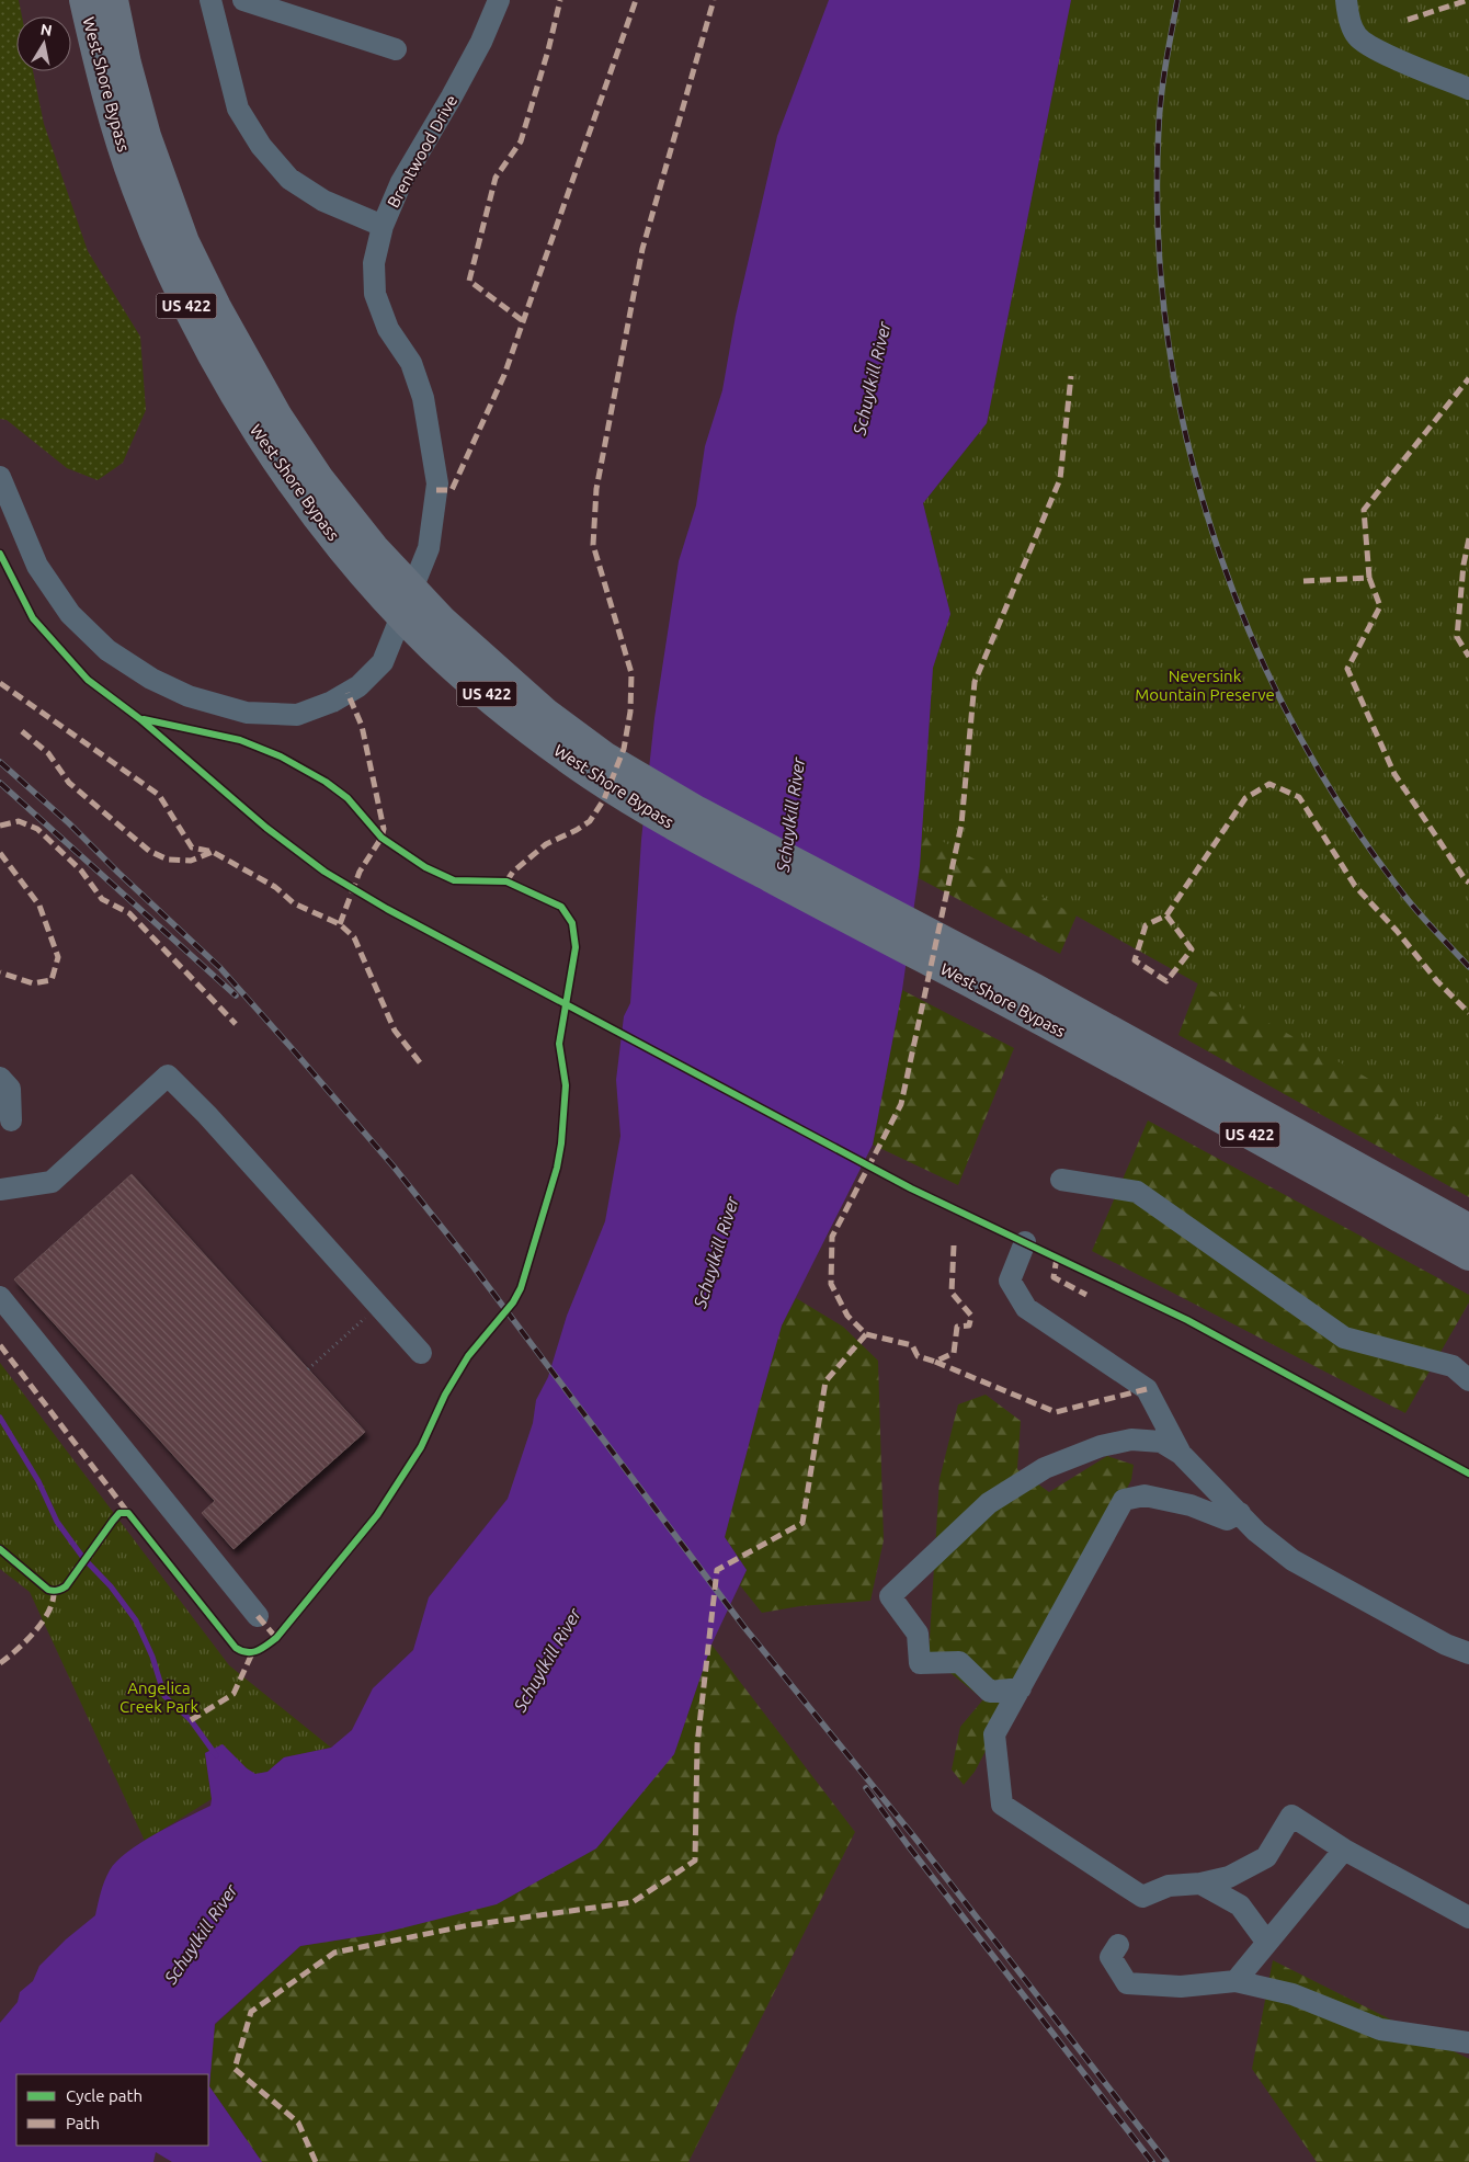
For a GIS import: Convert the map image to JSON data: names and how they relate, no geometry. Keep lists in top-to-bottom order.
{
  "streets": {
    "highway": ["West Shore Bypass", "US 422"],
    "street": ["Brentwood Drive"]
  },
  "water": ["Schuylkill River"],
  "parks": ["Neversink Mountain Preserve", "Angelica Creek Park"],
  "legend": ["Cycle path", "Path"],
  "north": "top"
}
